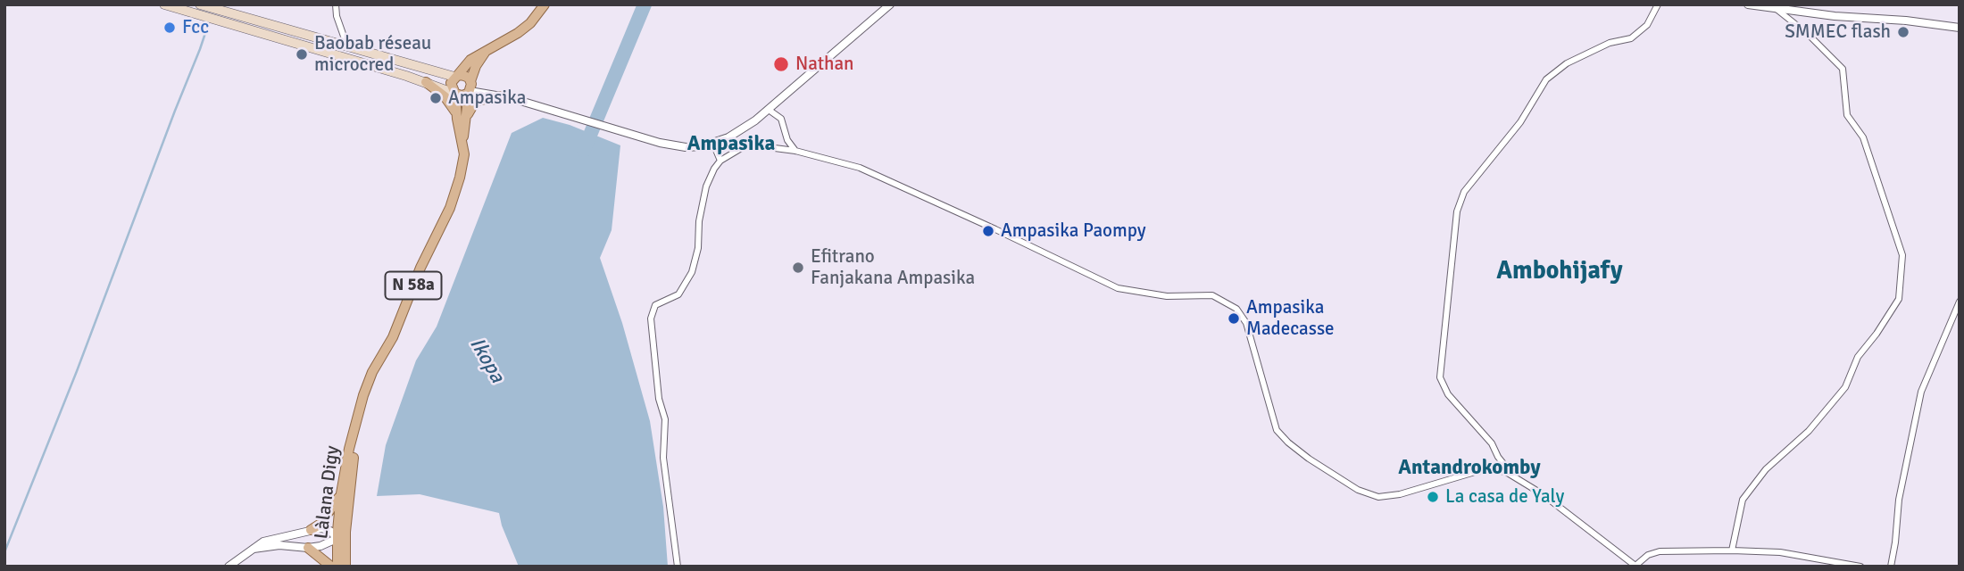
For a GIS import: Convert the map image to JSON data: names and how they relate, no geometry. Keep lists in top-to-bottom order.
{
  "streets": {
    "main road": ["N 58a", "Làlana Digy"]
  },
  "crossings": [
    ["N 58a", "Làlana Digy"]
  ],
  "districts": ["Ampasika", "Ambohijafy", "Antandrokomby"],
  "water": ["Ikopa"],
  "places": [
    "Fcc",
    "SMMEC flash",
    "Baobab réseau microcred",
    "Nathan",
    "Ampasika",
    "Ampasika Paompy",
    "Efitrano Fanjakana Ampasika",
    "Ampasika Madecasse",
    "La casa de Yaly"
  ]
}
